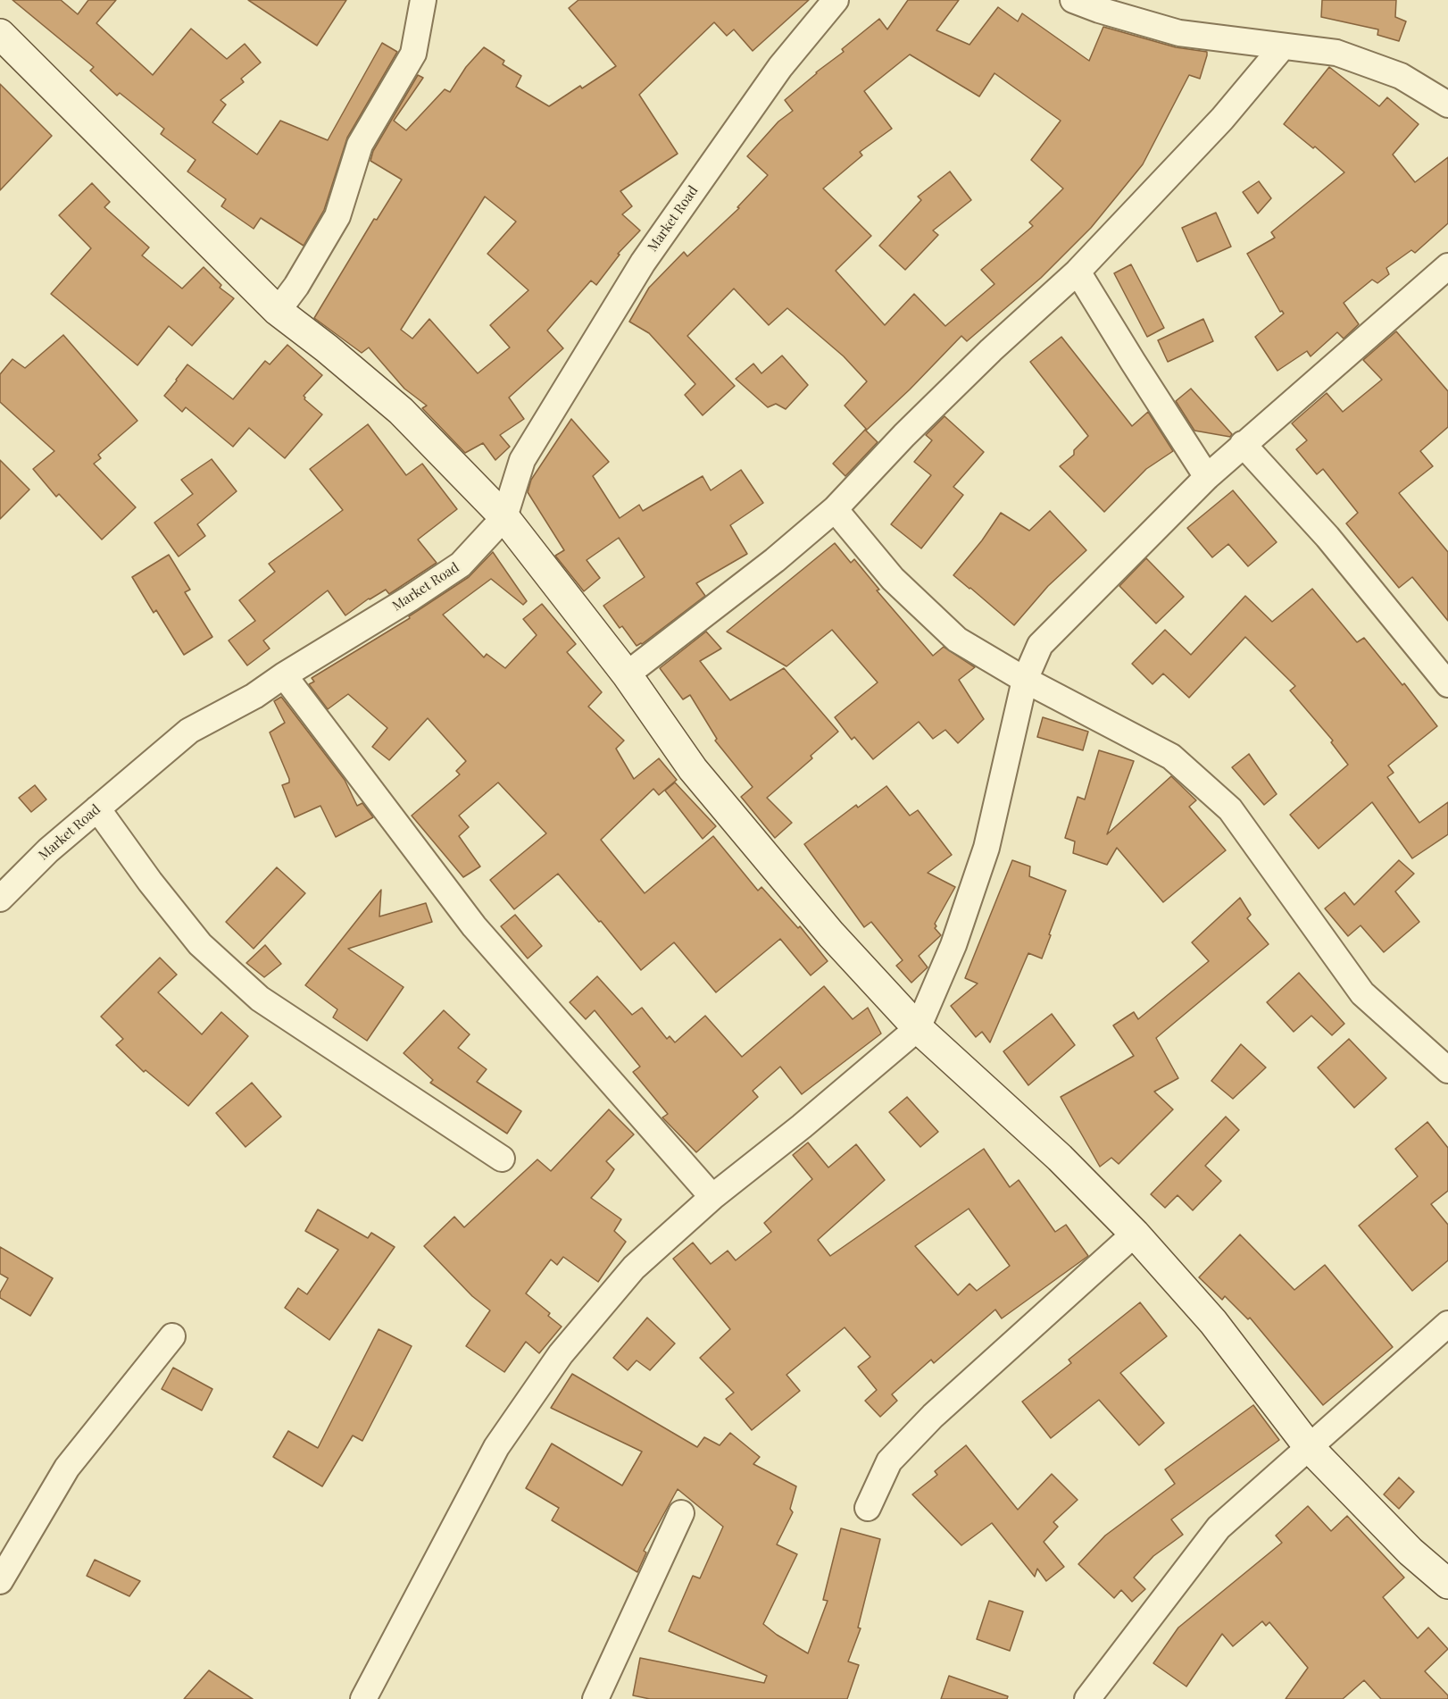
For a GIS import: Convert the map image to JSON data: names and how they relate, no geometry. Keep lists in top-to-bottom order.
{
  "streets": {
    "street": ["Market Road"]
  }
}
